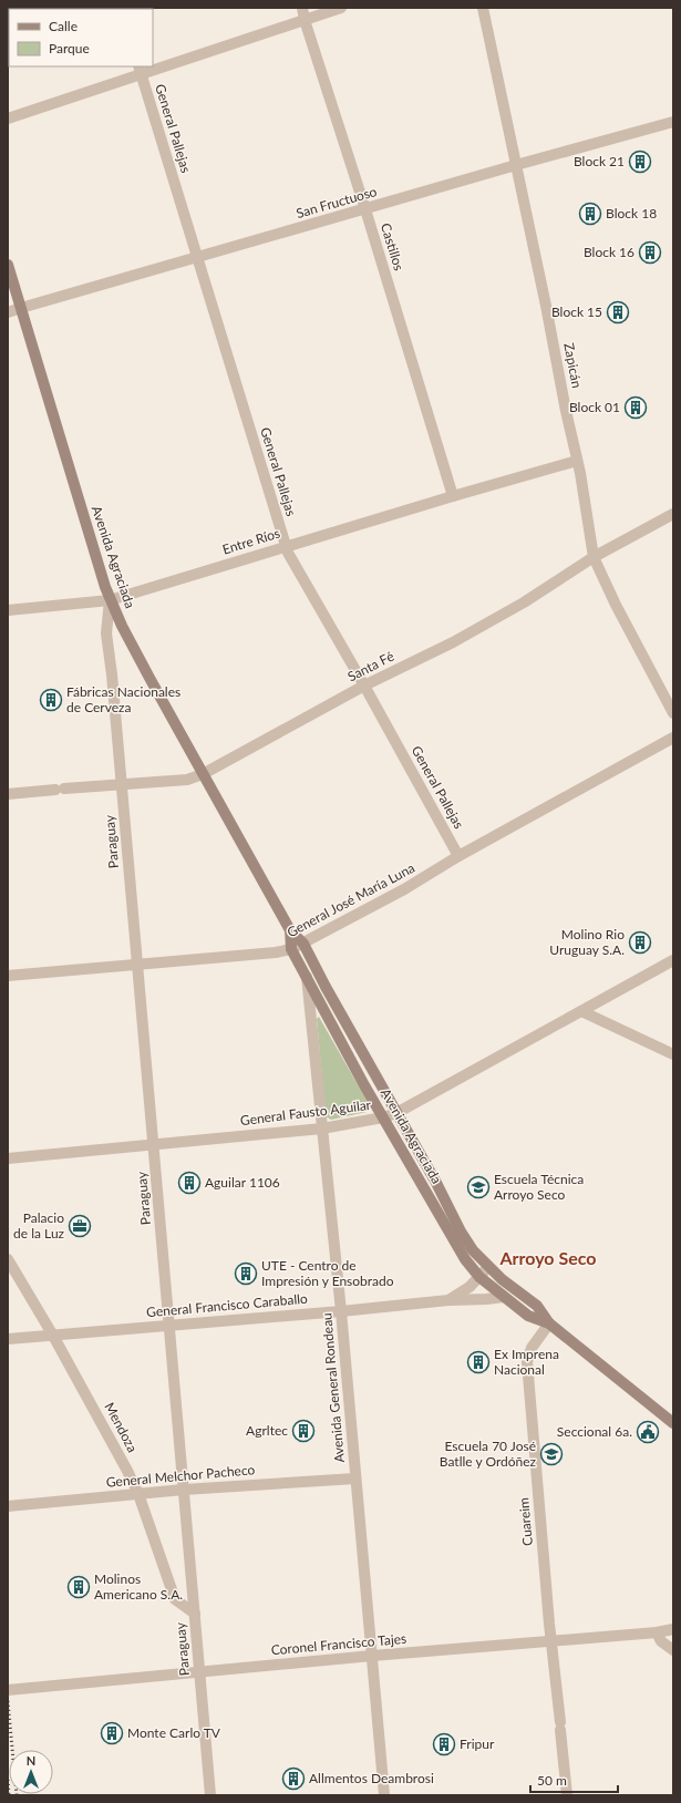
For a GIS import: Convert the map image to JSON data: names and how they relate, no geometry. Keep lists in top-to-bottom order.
{
  "streets": {
    "main road": ["Avenida Agraciada"],
    "street": [
      "General Pallejas",
      "San Fructuoso",
      "Castillos",
      "Zapicán",
      "Entre Ríos",
      "Santa Fé",
      "Paraguay",
      "General José María Luna",
      "General Fausto Aguilar",
      "General Francisco Caraballo",
      "Avenida General Rondeau",
      "Mendoza",
      "General Melchor Pacheco",
      "Cuareim",
      "Coronel Francisco Tajes"
    ]
  },
  "crossings": [
    ["General Pallejas", "San Fructuoso"],
    ["General Pallejas", "Entre Ríos"],
    ["General Pallejas", "Santa Fé"],
    ["General Pallejas", "General José María Luna"],
    ["San Fructuoso", "Castillos"],
    ["San Fructuoso", "Zapicán"],
    ["San Fructuoso", "Avenida Agraciada"],
    ["Castillos", "Entre Ríos"],
    ["Zapicán", "Entre Ríos"],
    ["Zapicán", "Santa Fé"],
    ["Entre Ríos", "Avenida Agraciada"],
    ["Entre Ríos", "Paraguay"],
    ["Avenida Agraciada", "Santa Fé"],
    ["Avenida Agraciada", "Paraguay"],
    ["Avenida Agraciada", "General José María Luna"],
    ["Avenida Agraciada", "General Fausto Aguilar"],
    ["Avenida Agraciada", "General Francisco Caraballo"],
    ["Avenida Agraciada", "Avenida General Rondeau"],
    ["Avenida Agraciada", "Cuareim"],
    ["Santa Fé", "Paraguay"],
    ["Paraguay", "General José María Luna"],
    ["Paraguay", "General Fausto Aguilar"],
    ["Paraguay", "General Francisco Caraballo"],
    ["Paraguay", "Mendoza"],
    ["Paraguay", "General Melchor Pacheco"],
    ["Paraguay", "Coronel Francisco Tajes"],
    ["General Fausto Aguilar", "Avenida General Rondeau"],
    ["General Francisco Caraballo", "Avenida General Rondeau"],
    ["General Francisco Caraballo", "Mendoza"],
    ["Avenida General Rondeau", "General Melchor Pacheco"],
    ["Avenida General Rondeau", "Coronel Francisco Tajes"],
    ["Mendoza", "General Melchor Pacheco"],
    ["Cuareim", "Coronel Francisco Tajes"]
  ],
  "districts": ["Arroyo Seco"],
  "places": {
    "building": [
      "Block 21",
      "Block 18",
      "Block 16",
      "Block 15",
      "Block 01",
      "Fábricas Nacionales de Cerveza",
      "Molino Rio Uruguay S.A.",
      "Aguilar 1106",
      "UTE - Centro de Impresión y Ensobrado",
      "Ex Imprena Nacional",
      "Agrltec",
      "Molinos Americano S.A.",
      "Monte Carlo TV",
      "Fripur",
      "Allmentos Deambrosi"
    ],
    "school or university": ["Escuela Técnica Arroyo Seco", "Escuela 70 José Batlle y Ordóñez"],
    "office": ["Palacio de la Luz"],
    "public building": ["Seccional 6a."]
  },
  "legend": ["Calle", "Parque"],
  "scale_bar": "50 m",
  "north": "top"
}
